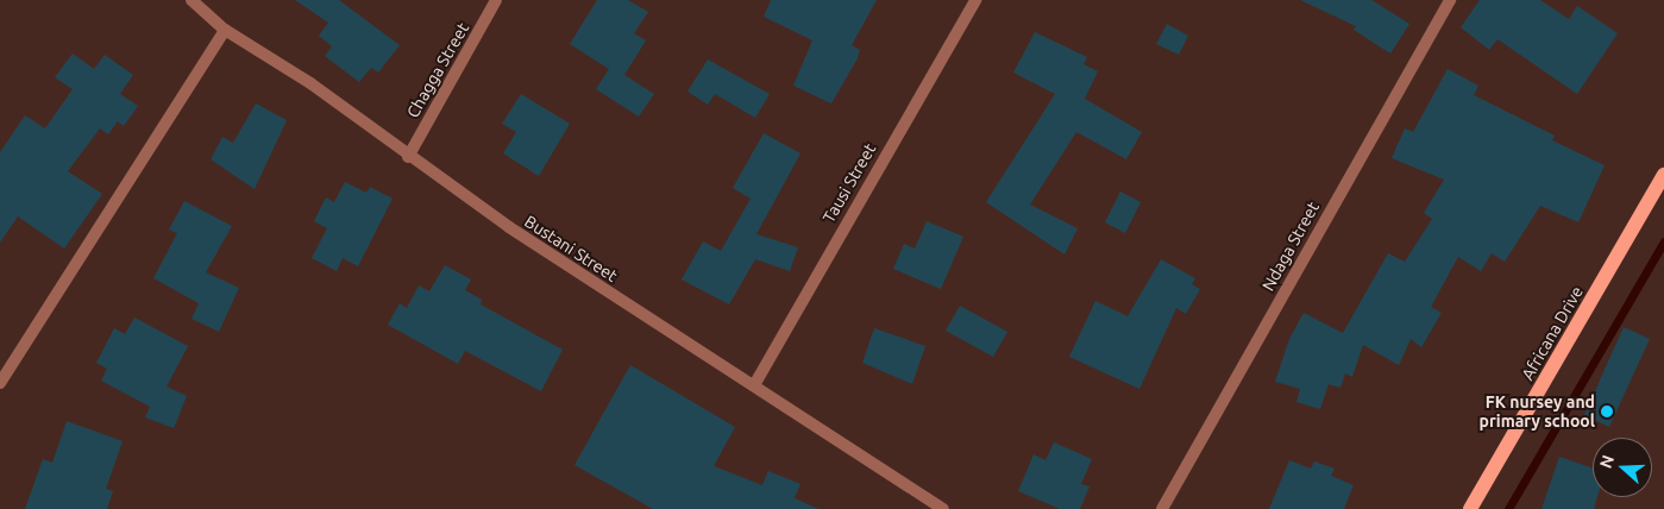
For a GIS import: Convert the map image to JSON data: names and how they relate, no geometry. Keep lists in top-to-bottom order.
{
  "streets": {
    "main road": ["Africana Drive"],
    "street": [
      "Chagga Street",
      "Tausi Street",
      "Ndaga Street",
      "Bustani Street"
    ]
  },
  "crossings": [
    ["Chagga Street", "Bustani Street"],
    ["Tausi Street", "Bustani Street"]
  ],
  "places": ["FK nursey and primary school"],
  "north": "left"
}
